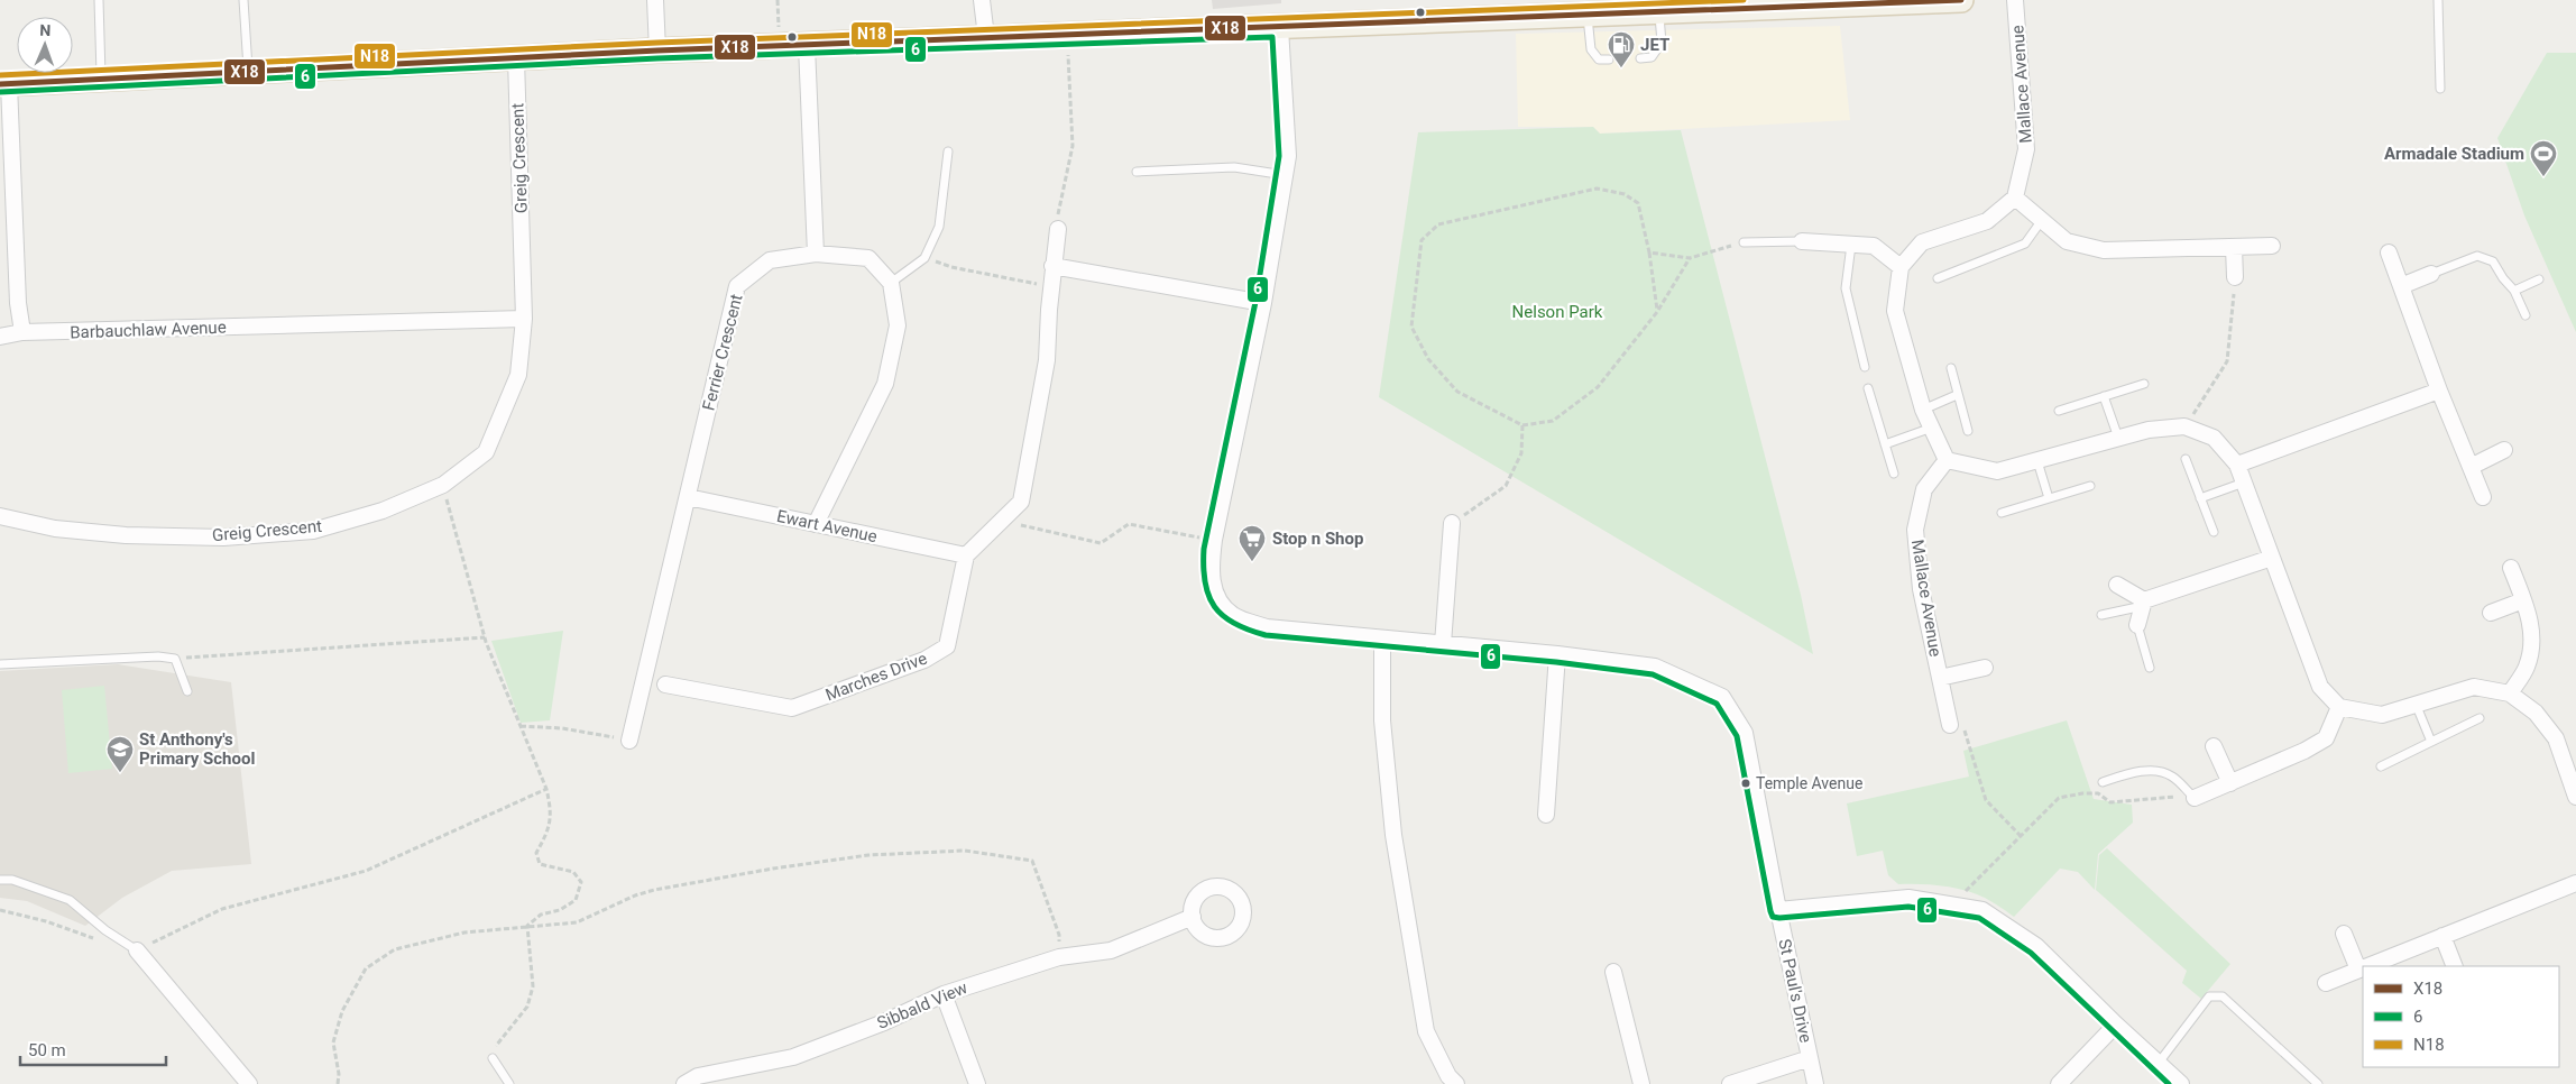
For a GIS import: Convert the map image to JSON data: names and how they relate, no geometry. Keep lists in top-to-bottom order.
{
  "streets": {
    "street": [
      "Mallace Avenue",
      "Greig Crescent",
      "Barbauchlaw Avenue",
      "Ferrier Crescent",
      "Ewart Avenue",
      "Marches Drive",
      "St Paul's Drive",
      "Sibbald View"
    ]
  },
  "crossings": [
    ["Greig Crescent", "Barbauchlaw Avenue"],
    ["Ferrier Crescent", "Ewart Avenue"],
    ["Ewart Avenue", "Marches Drive"]
  ],
  "parks": ["Nelson Park"],
  "places": {
    "fuel station": ["JET"],
    "sports": ["Armadale Stadium"],
    "supermarket": ["Stop n Shop"],
    "school or university": ["St Anthony's Primary School"],
    "other": ["Temple Avenue"]
  },
  "lines": ["transit line X18", "transit line N18", "transit line 6"],
  "legend": ["X18", "6", "N18"],
  "scale_bar": "50 m",
  "north": "top"
}
